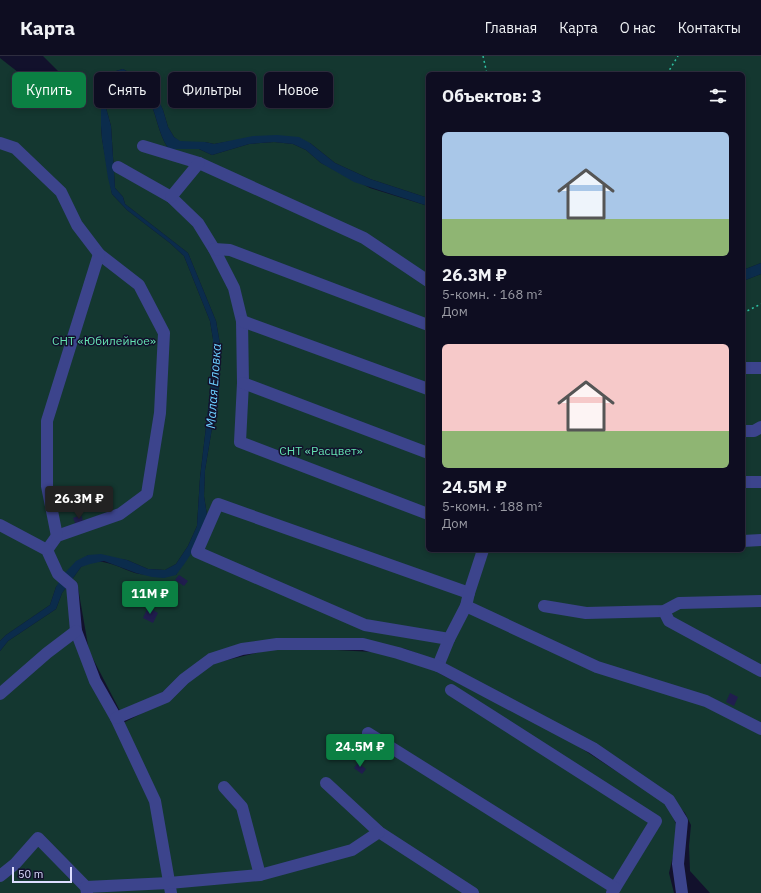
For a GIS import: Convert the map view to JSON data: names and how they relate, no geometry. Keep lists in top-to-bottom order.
{
  "water": ["Малая Еловка"],
  "parks": ["СНТ «Юбилейное»", "СНТ «Расцвет»"],
  "scale_bar": "50 m",
  "page": {
    "header": "Карта",
    "nav": [
      "Главная",
      "Карта",
      "О нас",
      "Контакты"
    ],
    "chip": [
      "Купить",
      "Снять",
      "Фильтры",
      "Новое"
    ],
    "heading": "Объектов: 3",
    "list": [
      {
        "name": "26.3M ₽",
        "note": "5-комн. · 168 m² · Дом"
      },
      {
        "name": "24.5M ₽",
        "note": "5-комн. · 188 m² · Дом"
      }
    ],
    "price": ["26.3M ₽", "11M ₽", "24.5M ₽"],
    "scale": "50 m"
  }
}
